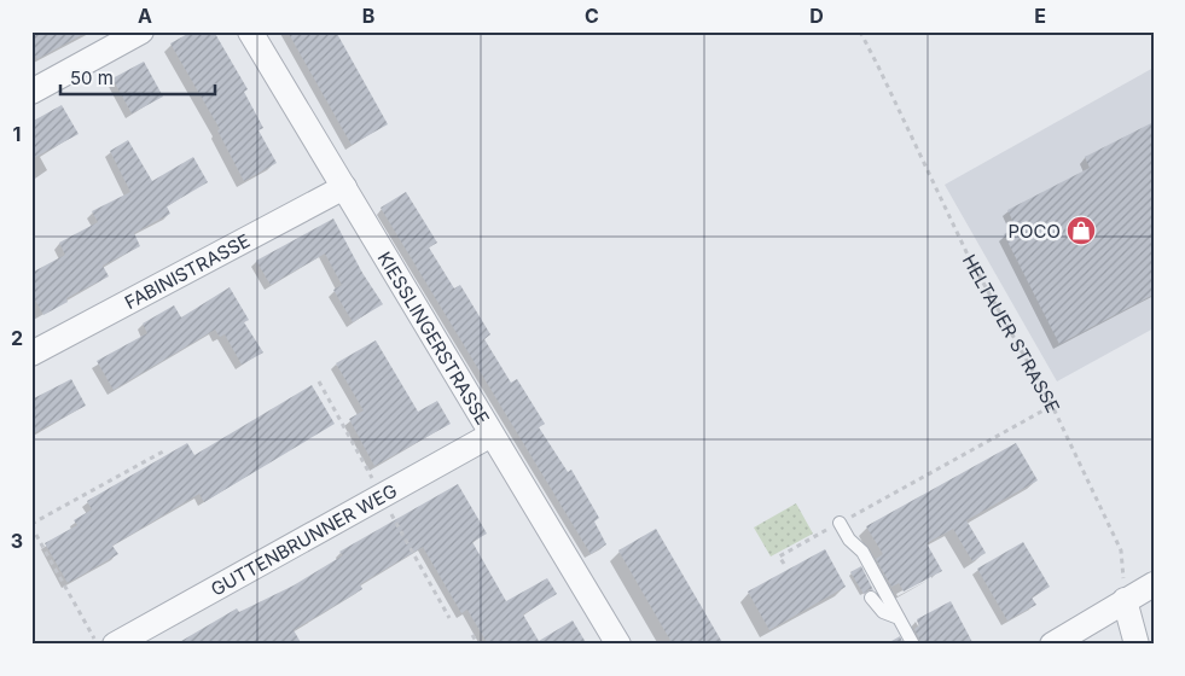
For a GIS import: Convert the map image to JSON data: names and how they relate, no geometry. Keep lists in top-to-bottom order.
{
  "streets": {
    "street": ["FABINISTRASSE", "KIESSLINGERSTRASSE", "GUTTENBRUNNER WEG"],
    "path": ["HELTAUER STRASSE"]
  },
  "crossings": [
    ["FABINISTRASSE", "KIESSLINGERSTRASSE"],
    ["KIESSLINGERSTRASSE", "GUTTENBRUNNER WEG"]
  ],
  "places": {
    "shop": ["POCO"]
  },
  "scale_bar": "50 m",
  "grid": {
    "columns": [
      "A",
      "B",
      "C",
      "D",
      "E"
    ],
    "rows": ["1", "2", "3"]
  }
}
